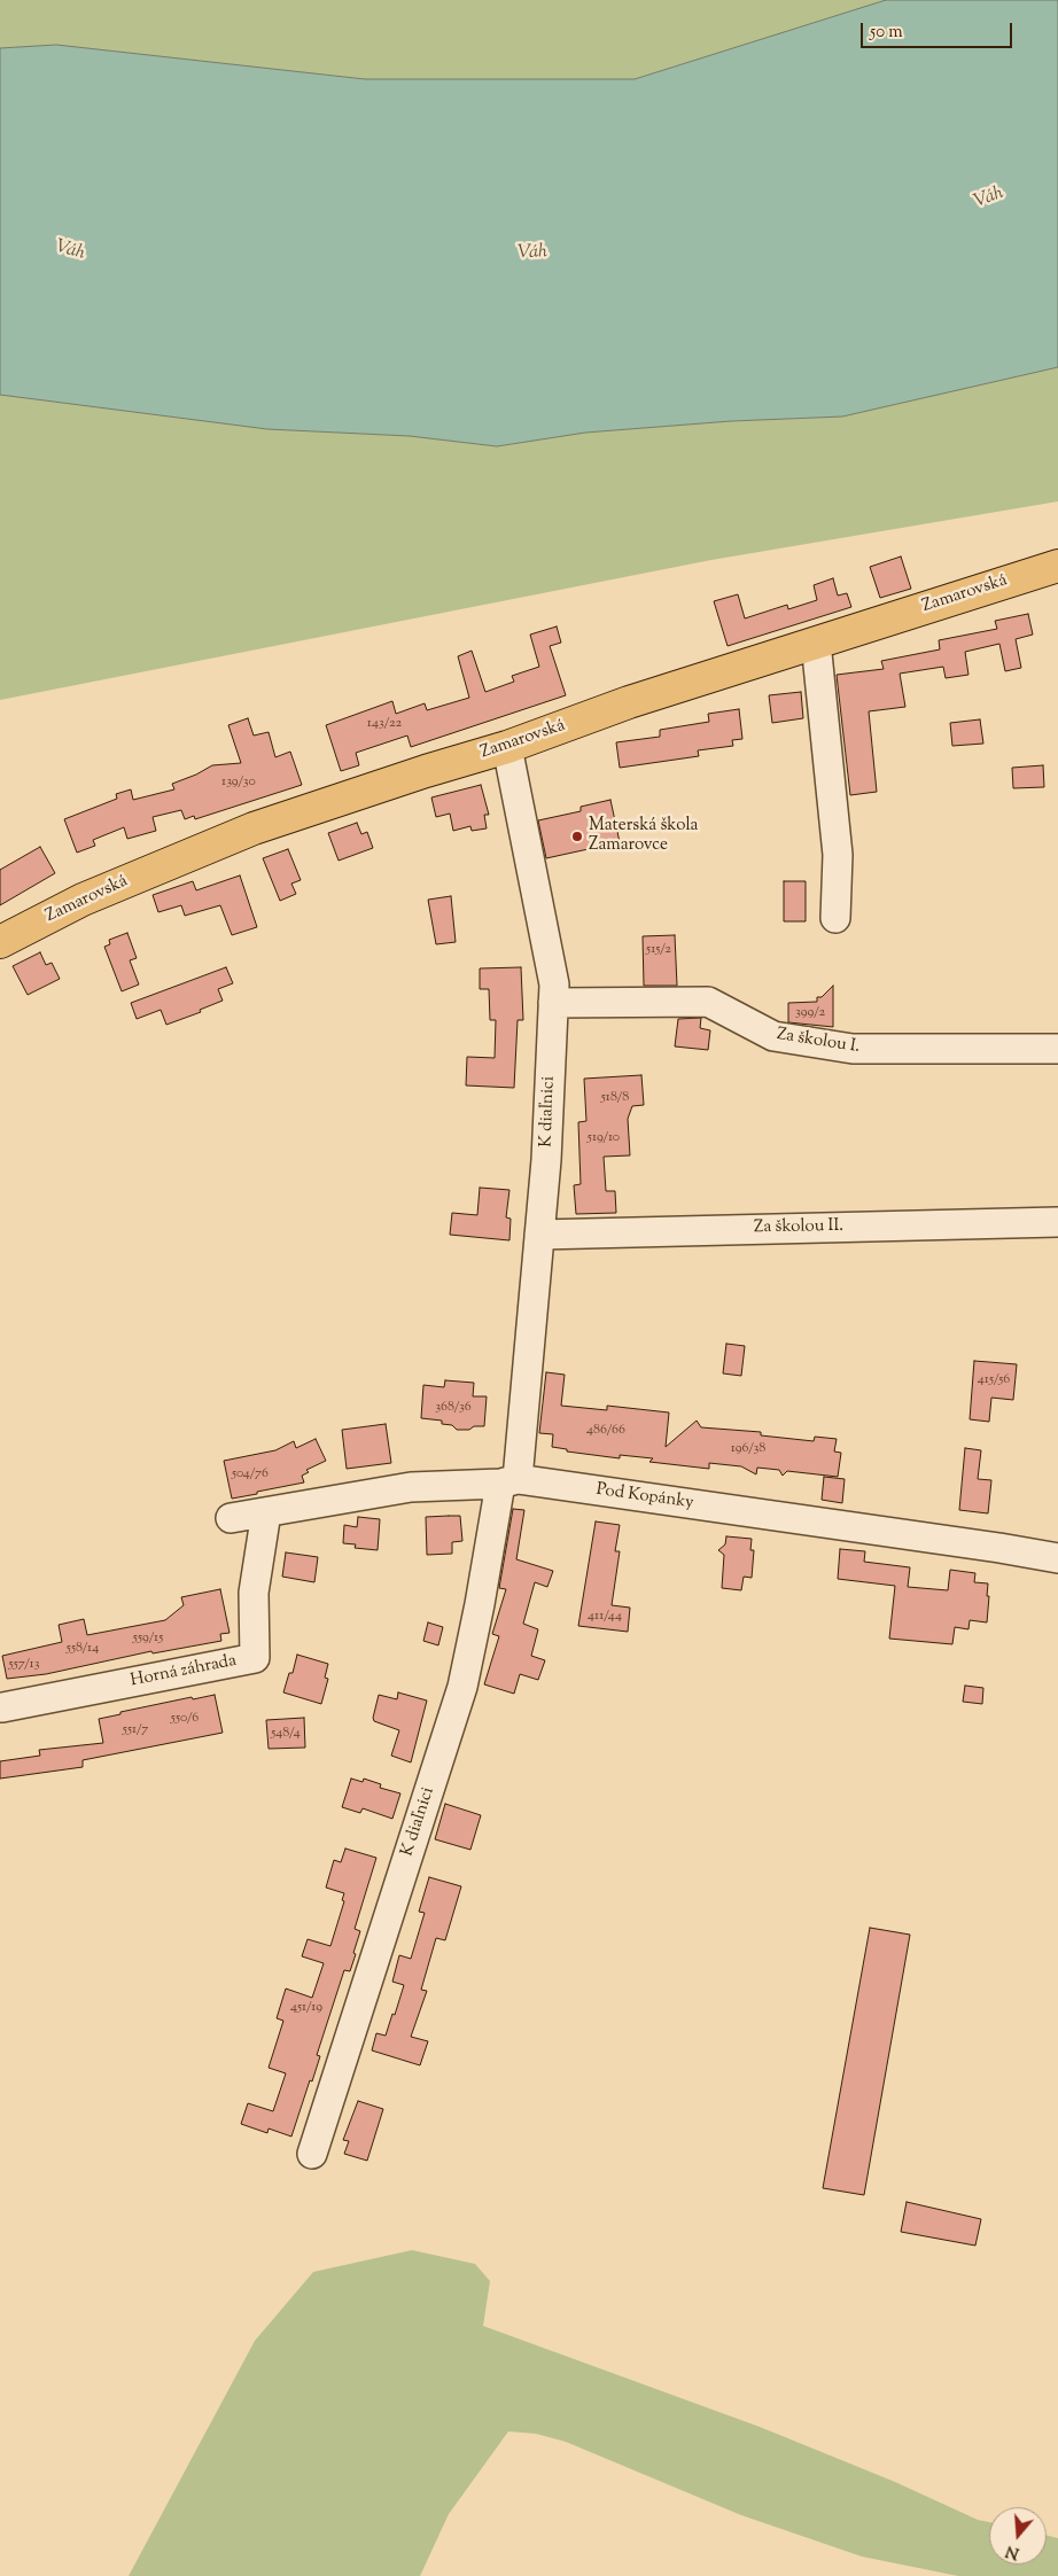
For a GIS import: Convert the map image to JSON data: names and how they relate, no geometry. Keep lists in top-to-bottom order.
{
  "streets": {
    "main road": ["Zamarovská"],
    "street": [
      "Za školou I.",
      "K diaľnici",
      "Za školou II.",
      "Pod Kopánky",
      "Horná záhrada"
    ]
  },
  "crossings": [
    ["Zamarovská", "K diaľnici"],
    ["Za školou I.", "K diaľnici"],
    ["K diaľnici", "Za školou II."],
    ["K diaľnici", "Pod Kopánky"],
    ["Pod Kopánky", "Horná záhrada"]
  ],
  "water": ["Váh"],
  "places": ["Materská škola Zamarovce"],
  "house_numbers": [
    "143/22",
    "139/30",
    "515/2",
    "399/2",
    "518/8",
    "519/10",
    "415/56",
    "368/36",
    "486/66",
    "196/38",
    "504/76",
    "411/44",
    "559/15",
    "558/14",
    "557/13",
    "550/6",
    "551/7",
    "548/4",
    "451/19"
  ],
  "scale_bar": "50 m",
  "north": "bottom"
}
